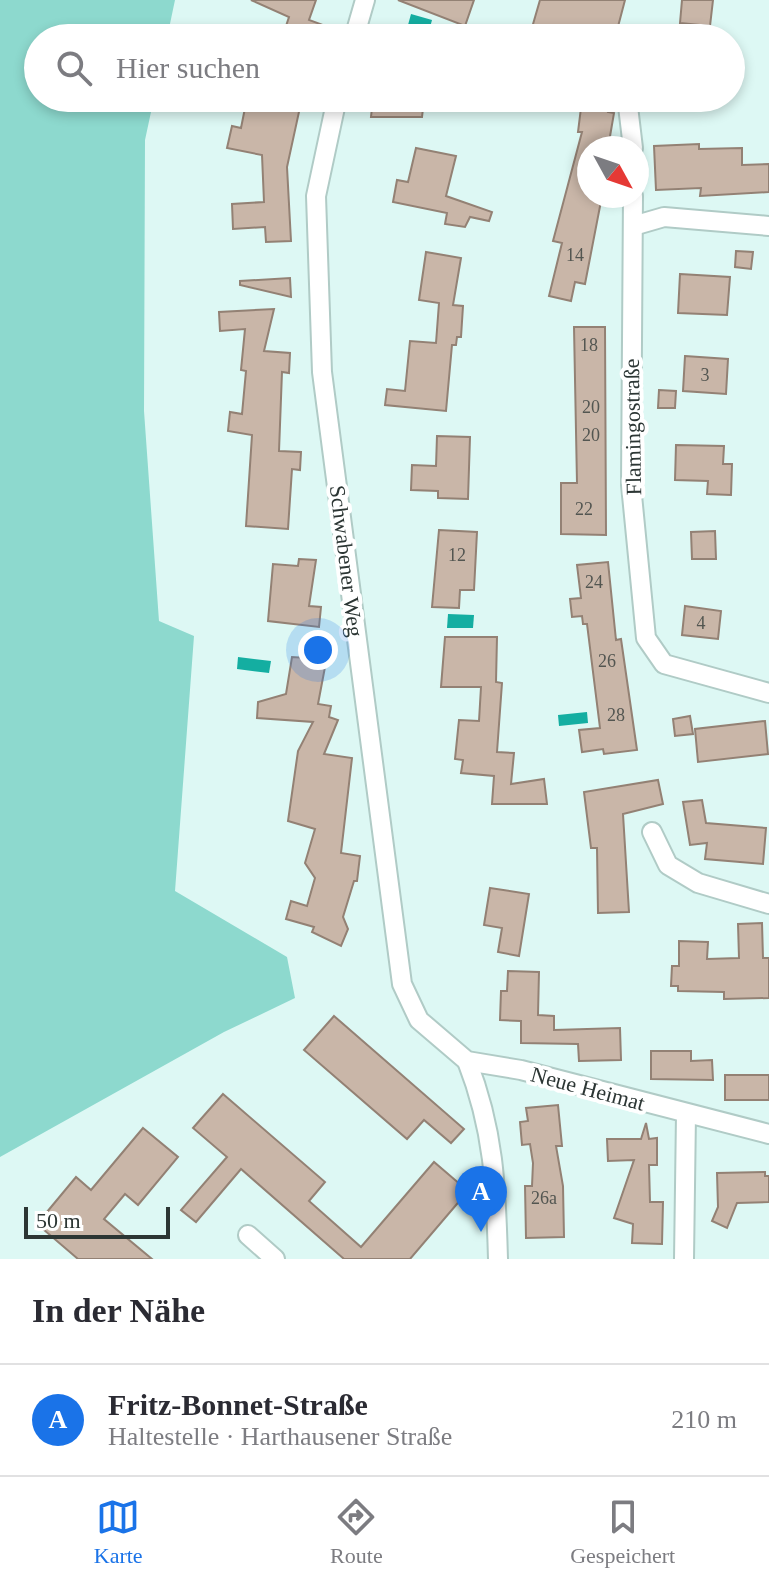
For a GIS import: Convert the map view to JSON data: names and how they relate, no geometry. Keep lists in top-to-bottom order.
{
  "streets": {
    "street": ["Flamingostraße", "Schwabener Weg", "Neue Heimat"]
  },
  "crossings": [
    ["Schwabener Weg", "Neue Heimat"]
  ],
  "house_numbers": [
    "14",
    "18",
    "3",
    "20",
    "20",
    "22",
    "12",
    "24",
    "4",
    "26",
    "28",
    "26a"
  ],
  "scale_bar": "50 m",
  "north": "bottom right",
  "page": {
    "search": "Hier suchen",
    "pins": "A",
    "scale": "50 m",
    "heading": "In der Nähe",
    "list": [
      {
        "mark": "A",
        "name": "Fritz-Bonnet-Straße",
        "note": "Haltestelle · Harthausener Straße",
        "value": "210 m"
      }
    ],
    "nav": ["Karte", "Route", "Gespeichert"]
  }
}
